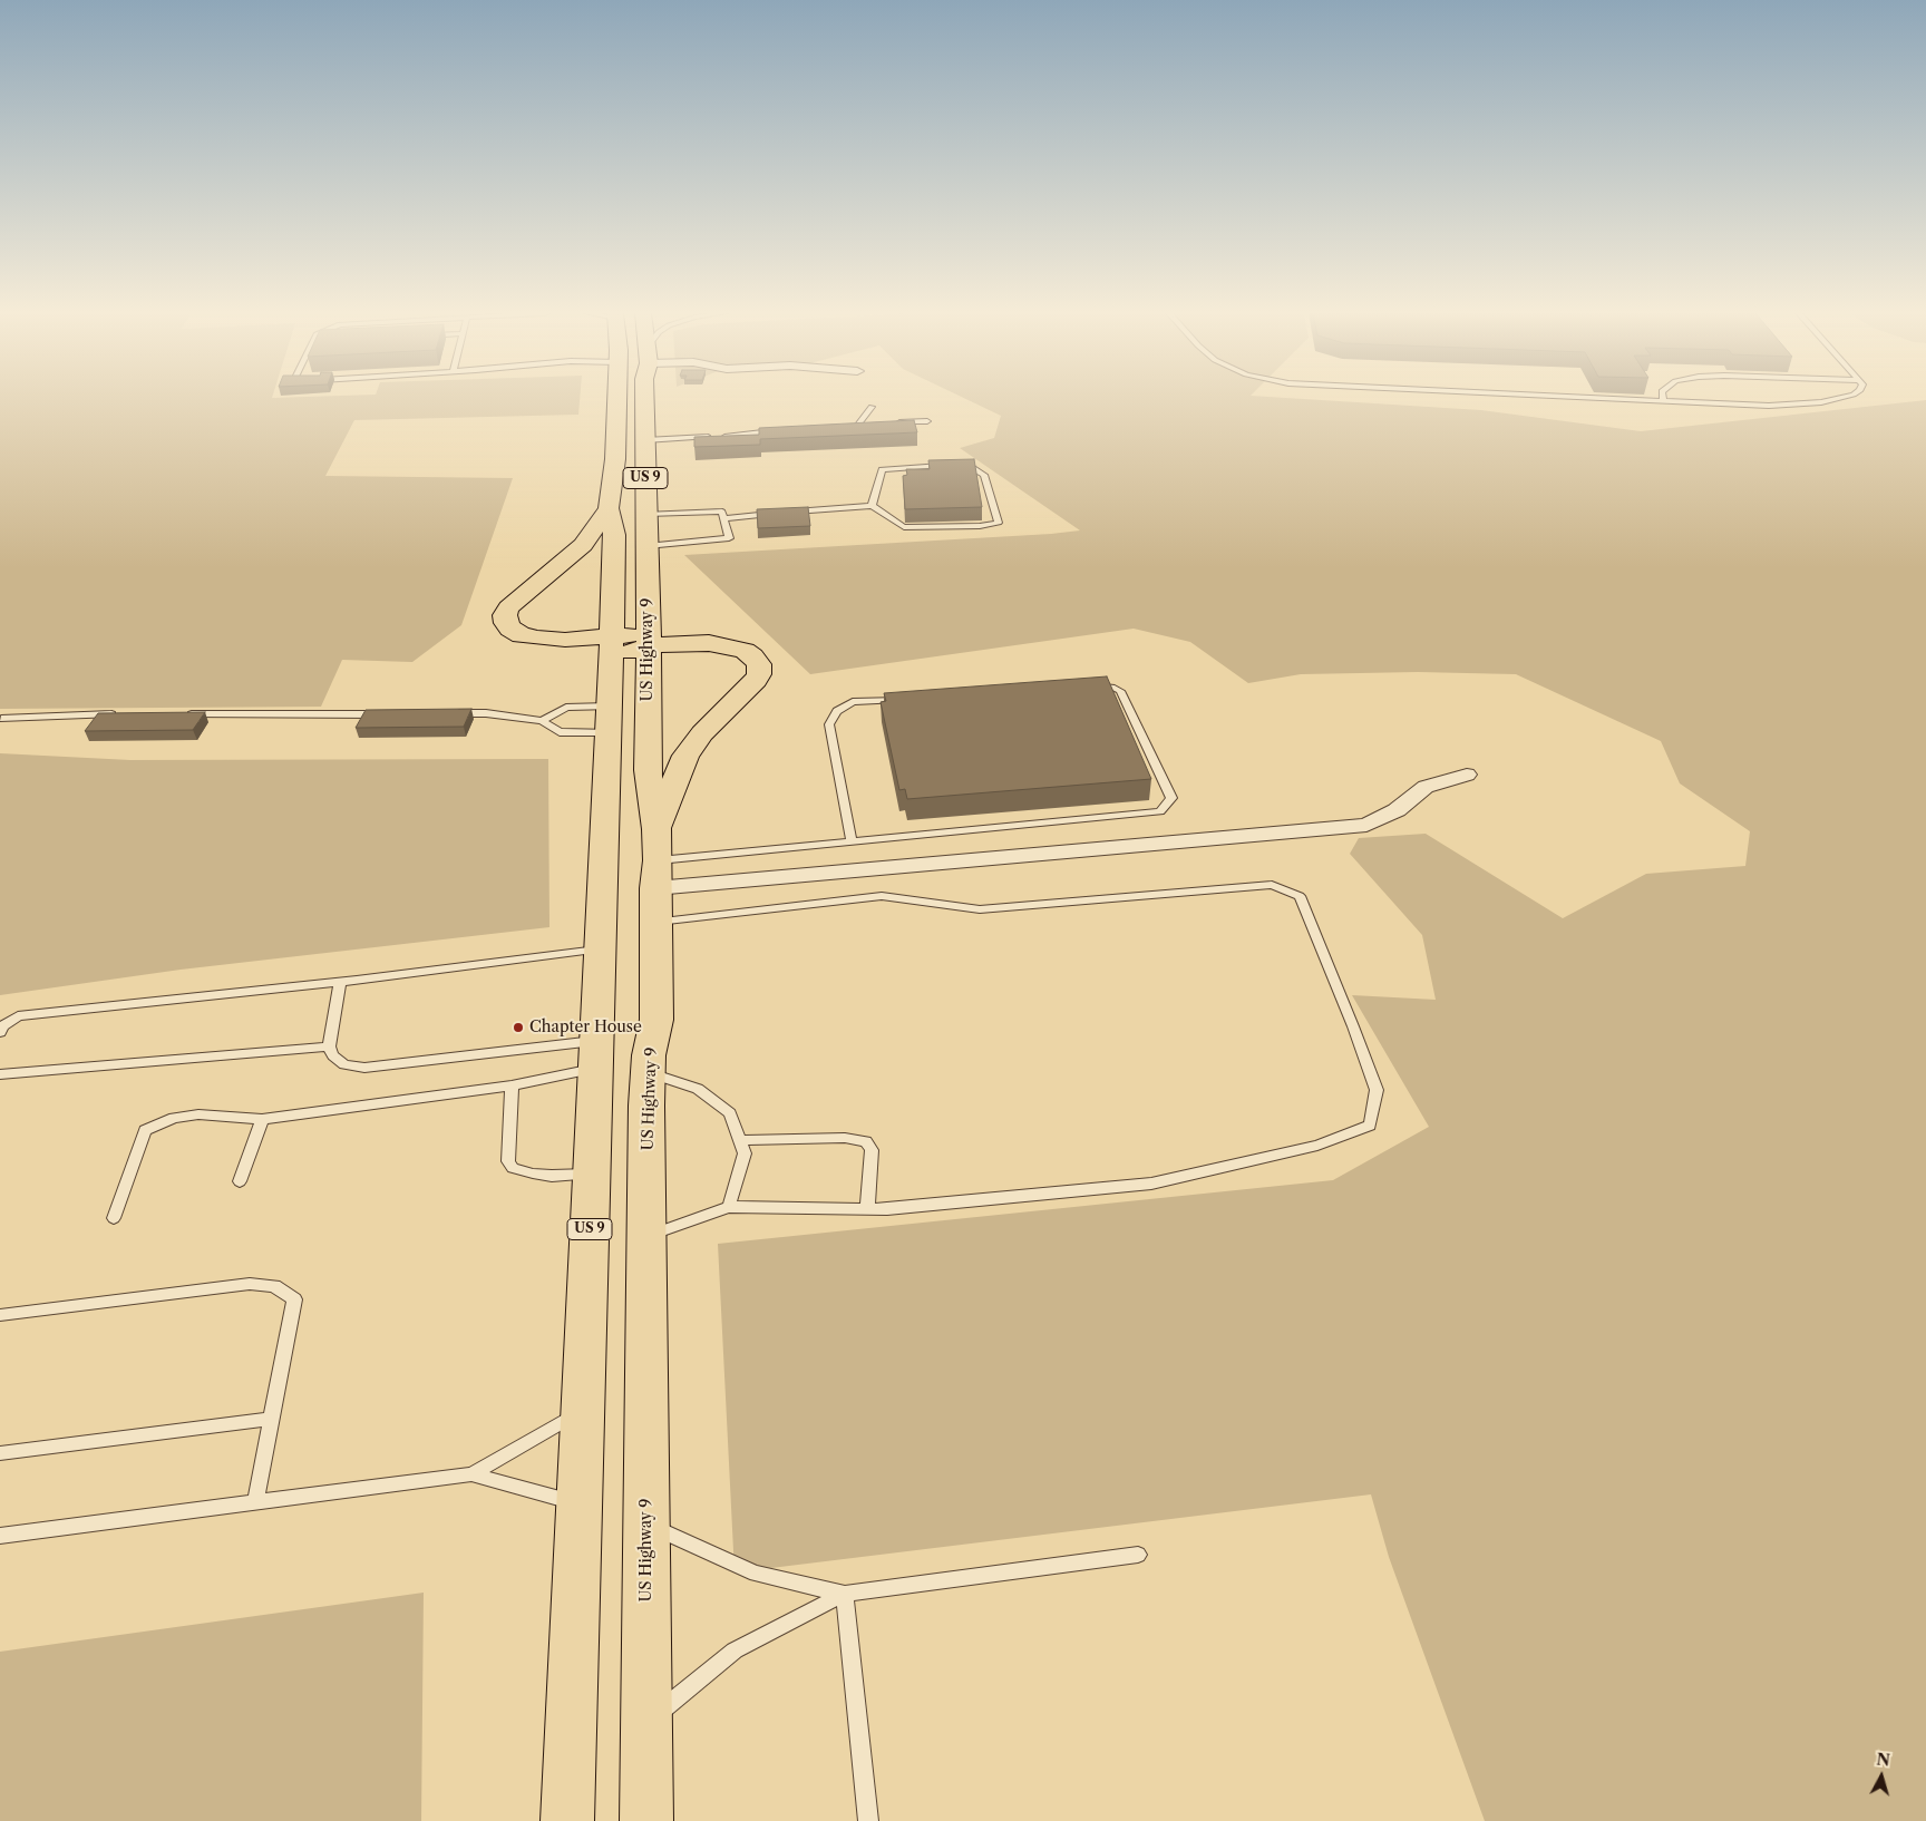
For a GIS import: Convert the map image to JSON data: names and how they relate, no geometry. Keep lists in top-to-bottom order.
{
  "streets": {
    "highway": ["US 9", "US Highway 9"]
  },
  "places": ["Chapter House"],
  "north": "top"
}
